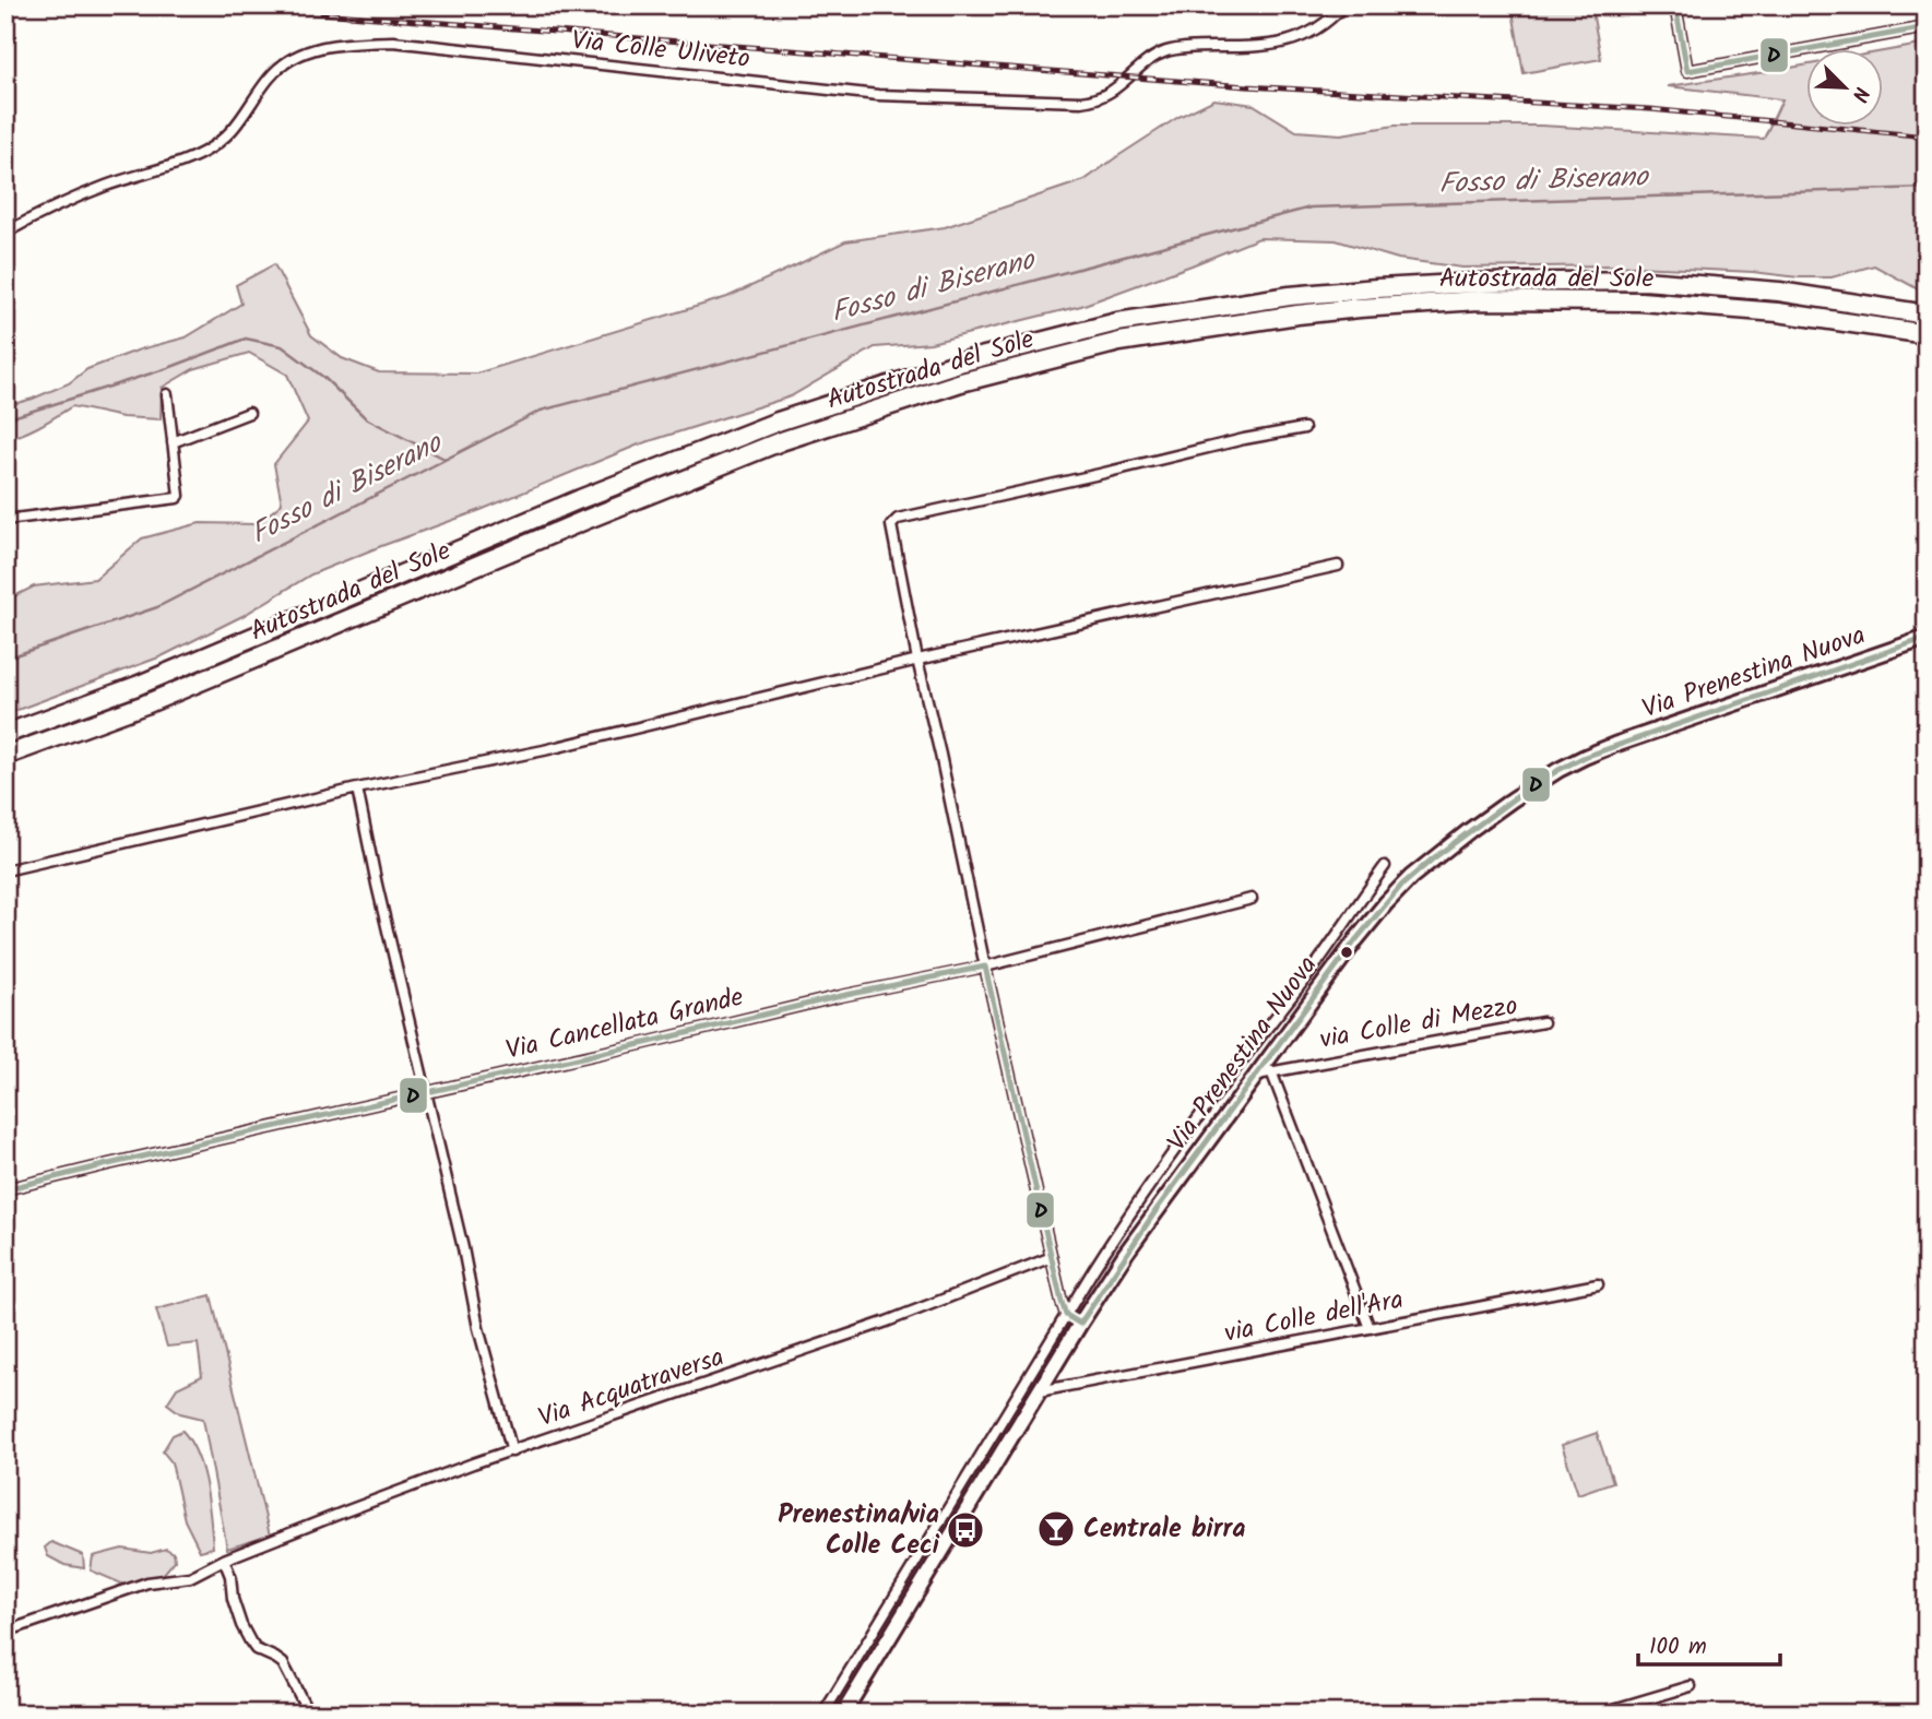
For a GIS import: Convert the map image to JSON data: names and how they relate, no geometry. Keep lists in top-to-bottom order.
{
  "streets": {
    "highway": ["Autostrada del Sole"],
    "main road": ["Via Prenestina Nuova"],
    "street": [
      "Via Colle Uliveto",
      "via Colle di Mezzo",
      "Via Cancellata Grande",
      "via Colle dell'Ara",
      "Via Acquatraversa"
    ]
  },
  "crossings": [
    ["Via Prenestina Nuova", "via Colle di Mezzo"],
    ["Via Prenestina Nuova", "via Colle dell'Ara"]
  ],
  "water": ["Fosso di Biserano"],
  "places": {
    "bar": ["Centrale birra"],
    "bus stop": ["Prenestina/via Colle Ceci"]
  },
  "lines": ["transit line D"],
  "scale_bar": "100 m",
  "north": "bottom right"
}
